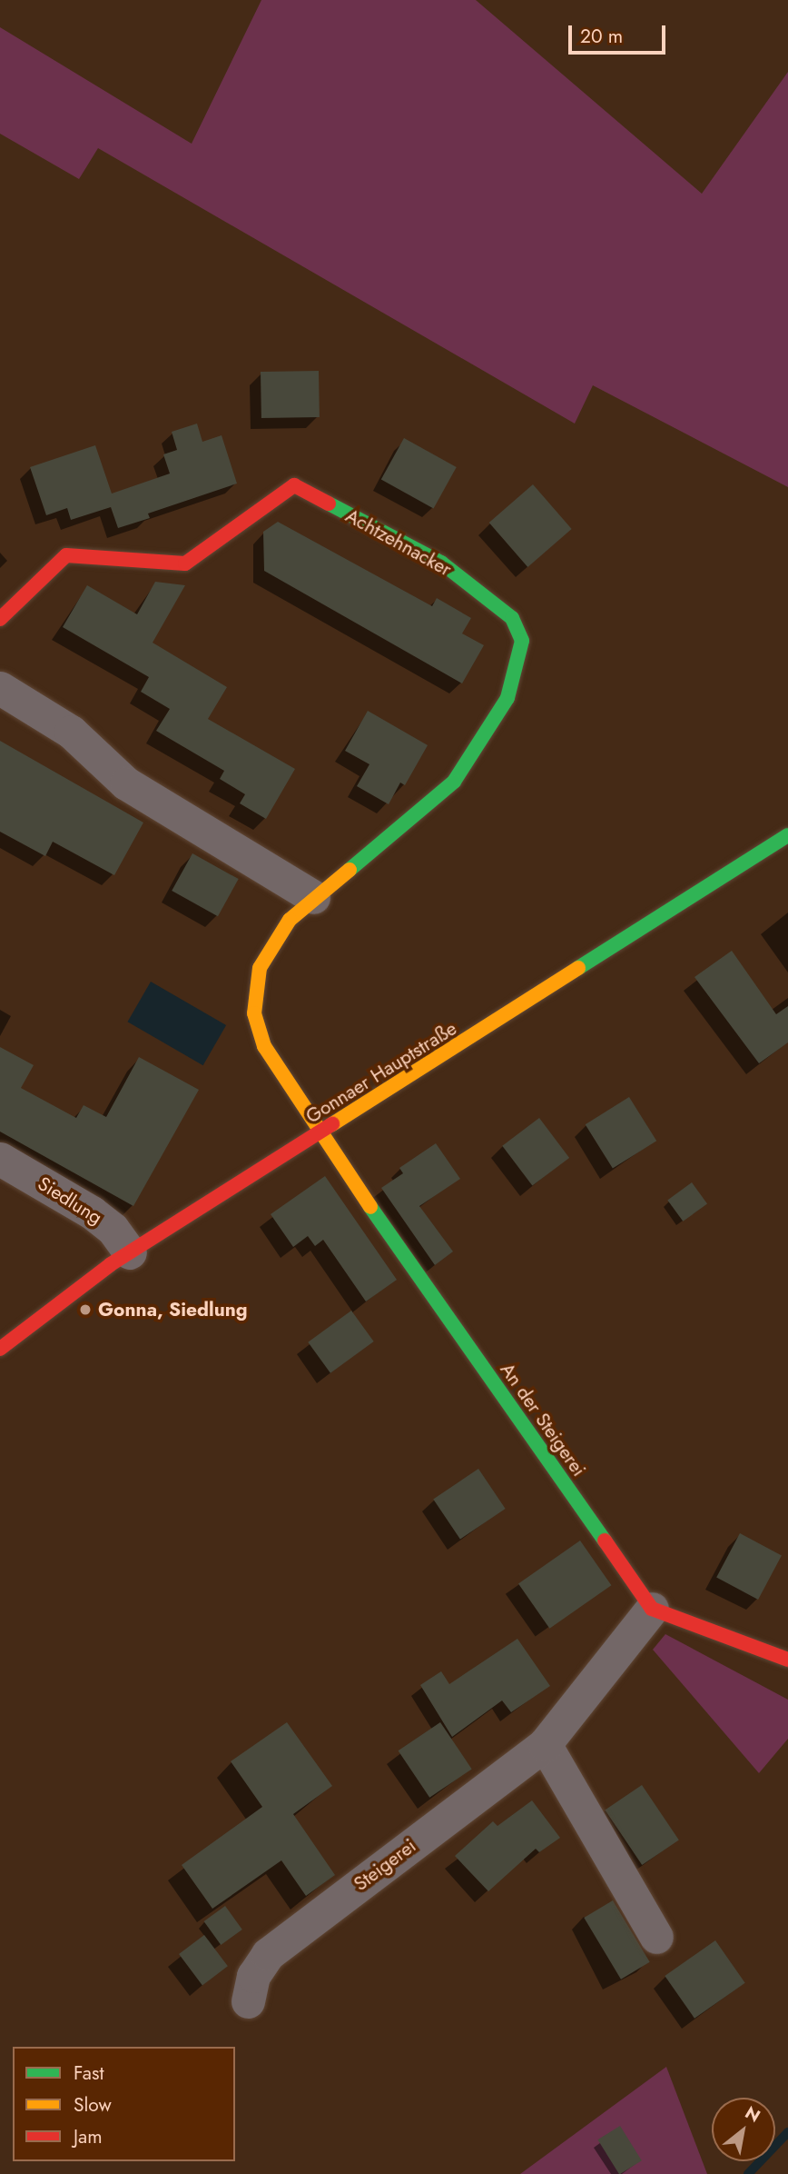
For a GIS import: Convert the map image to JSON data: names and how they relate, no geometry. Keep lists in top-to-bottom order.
{
  "streets": {
    "street": [
      "Achtzehnacker",
      "Gonnaer Hauptstraße",
      "Siedlung",
      "An der Steigerei",
      "Steigerei"
    ]
  },
  "crossings": [
    ["Achtzehnacker", "Gonnaer Hauptstraße"],
    ["Achtzehnacker", "An der Steigerei"],
    ["Gonnaer Hauptstraße", "Siedlung"],
    ["Gonnaer Hauptstraße", "An der Steigerei"],
    ["An der Steigerei", "Steigerei"]
  ],
  "places": ["Gonna, Siedlung"],
  "legend": ["Fast", "Slow", "Jam"],
  "scale_bar": "20 m",
  "north": "top right"
}
